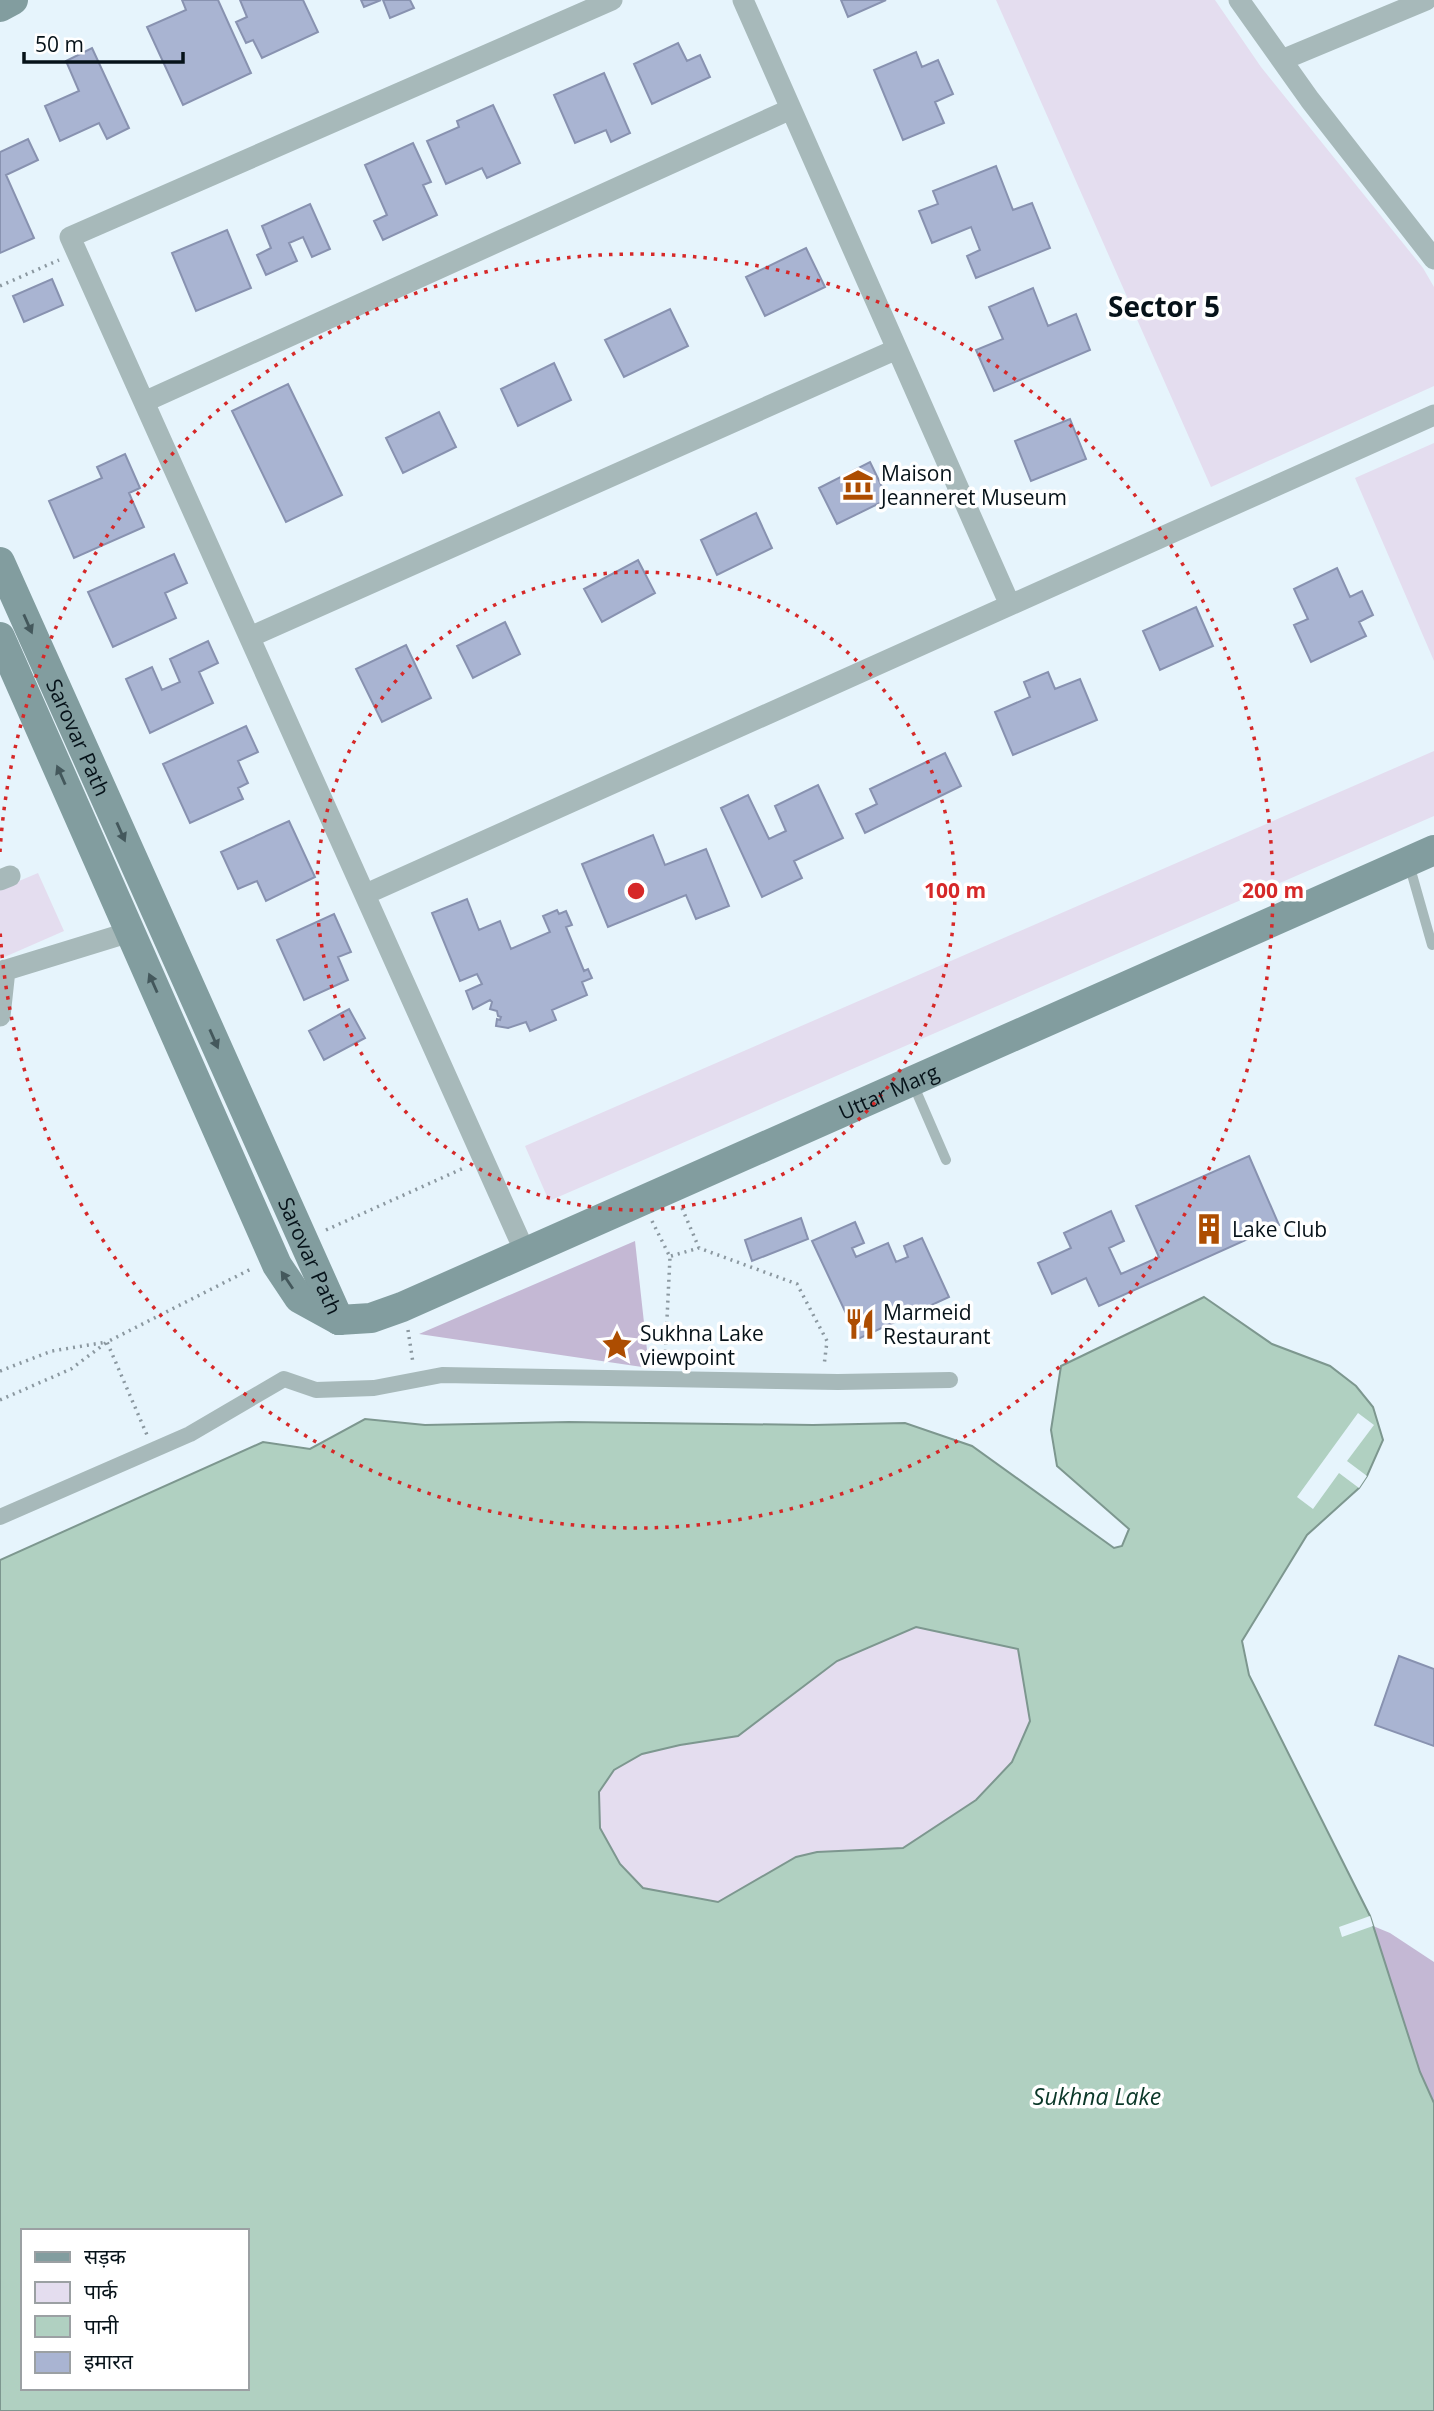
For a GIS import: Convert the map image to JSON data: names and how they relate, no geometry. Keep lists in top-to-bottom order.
{
  "streets": {
    "main road": ["Sarovar Path", "Uttar Marg"]
  },
  "crossings": [
    ["Sarovar Path", "Uttar Marg"]
  ],
  "districts": ["Sector 5"],
  "water": ["Sukhna Lake"],
  "places": {
    "museum": ["Maison Jeanneret Museum"],
    "building": ["Lake Club"],
    "restaurant": ["Marmeid Restaurant"],
    "place": ["Sukhna Lake viewpoint"]
  },
  "legend": [
    "सड़क",
    "पार्क",
    "पानी",
    "इमारत"
  ],
  "scale_bar": "50 m",
  "rings": ["100 m", "200 m"]
}
